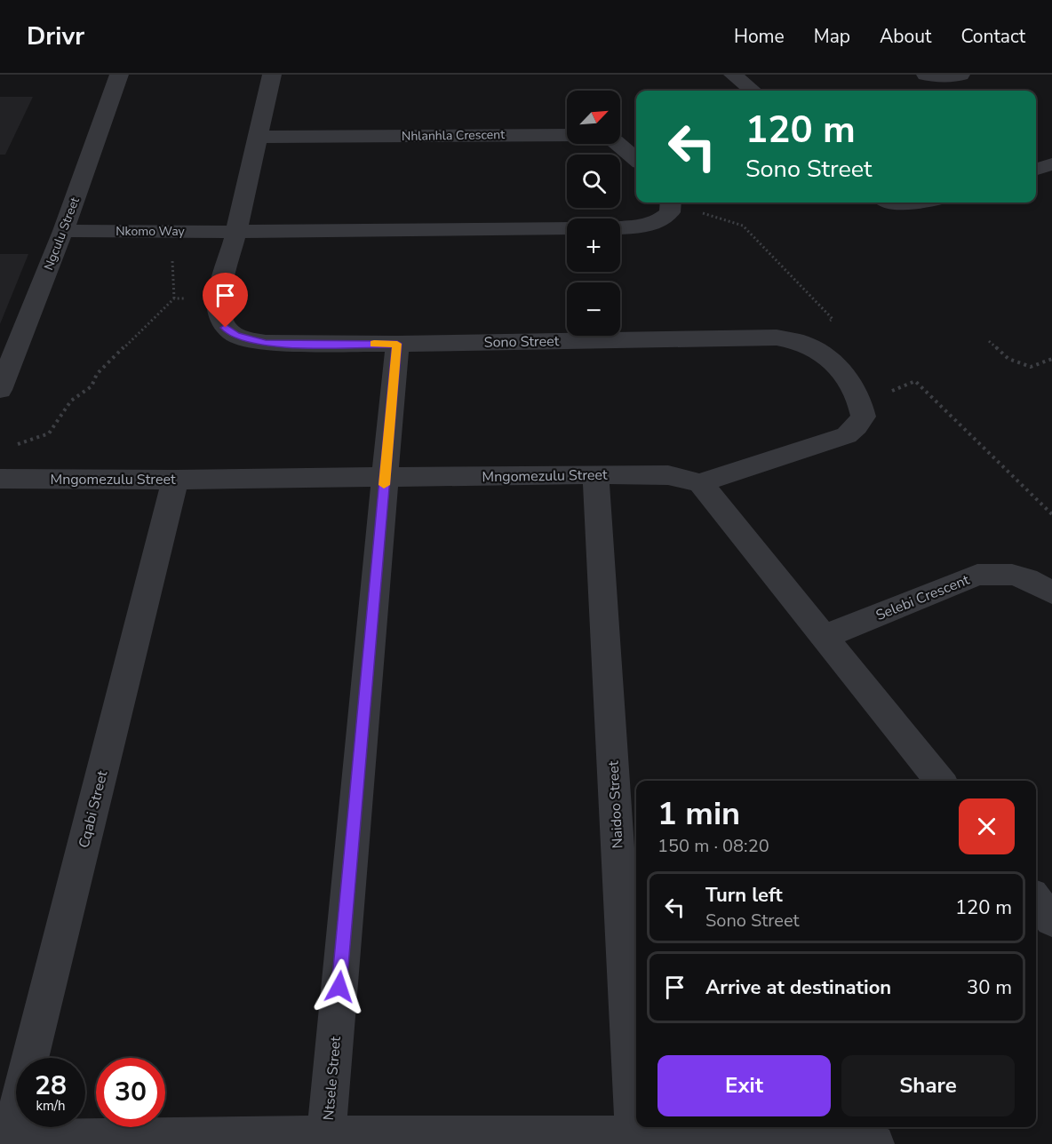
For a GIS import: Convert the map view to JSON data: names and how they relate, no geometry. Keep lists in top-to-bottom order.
{
  "streets": {
    "street": [
      "Nhlanhla Crescent",
      "Nkomo Way",
      "Ngculu Street",
      "Sono Street",
      "Mngomezulu Street",
      "Selebi Crescent",
      "Naidoo Street",
      "Cqabi Street",
      "Ntsele Street"
    ]
  },
  "crossings": [
    ["Nhlanhla Crescent", "Sono Street"],
    ["Nkomo Way", "Ngculu Street"],
    ["Nkomo Way", "Sono Street"],
    ["Sono Street", "Ntsele Street"],
    ["Mngomezulu Street", "Naidoo Street"],
    ["Mngomezulu Street", "Cqabi Street"],
    ["Mngomezulu Street", "Ntsele Street"]
  ],
  "north": "top right",
  "page": {
    "header": "Drivr",
    "nav": [
      "Home",
      "Map",
      "About",
      "Contact"
    ],
    "map_buttons": ["+", "−"],
    "turn": ["120 m", "Sono Street"],
    "heading": ["1 min", "150 m · 08:20"],
    "list": [
      {
        "name": "Turn left",
        "note": "Sono Street",
        "value": "120 m"
      },
      {
        "name": "Arrive at destination",
        "value": "30 m"
      }
    ],
    "buttons": ["Exit", "Share"],
    "speed": "28 km/h",
    "limit": "30"
  }
}
